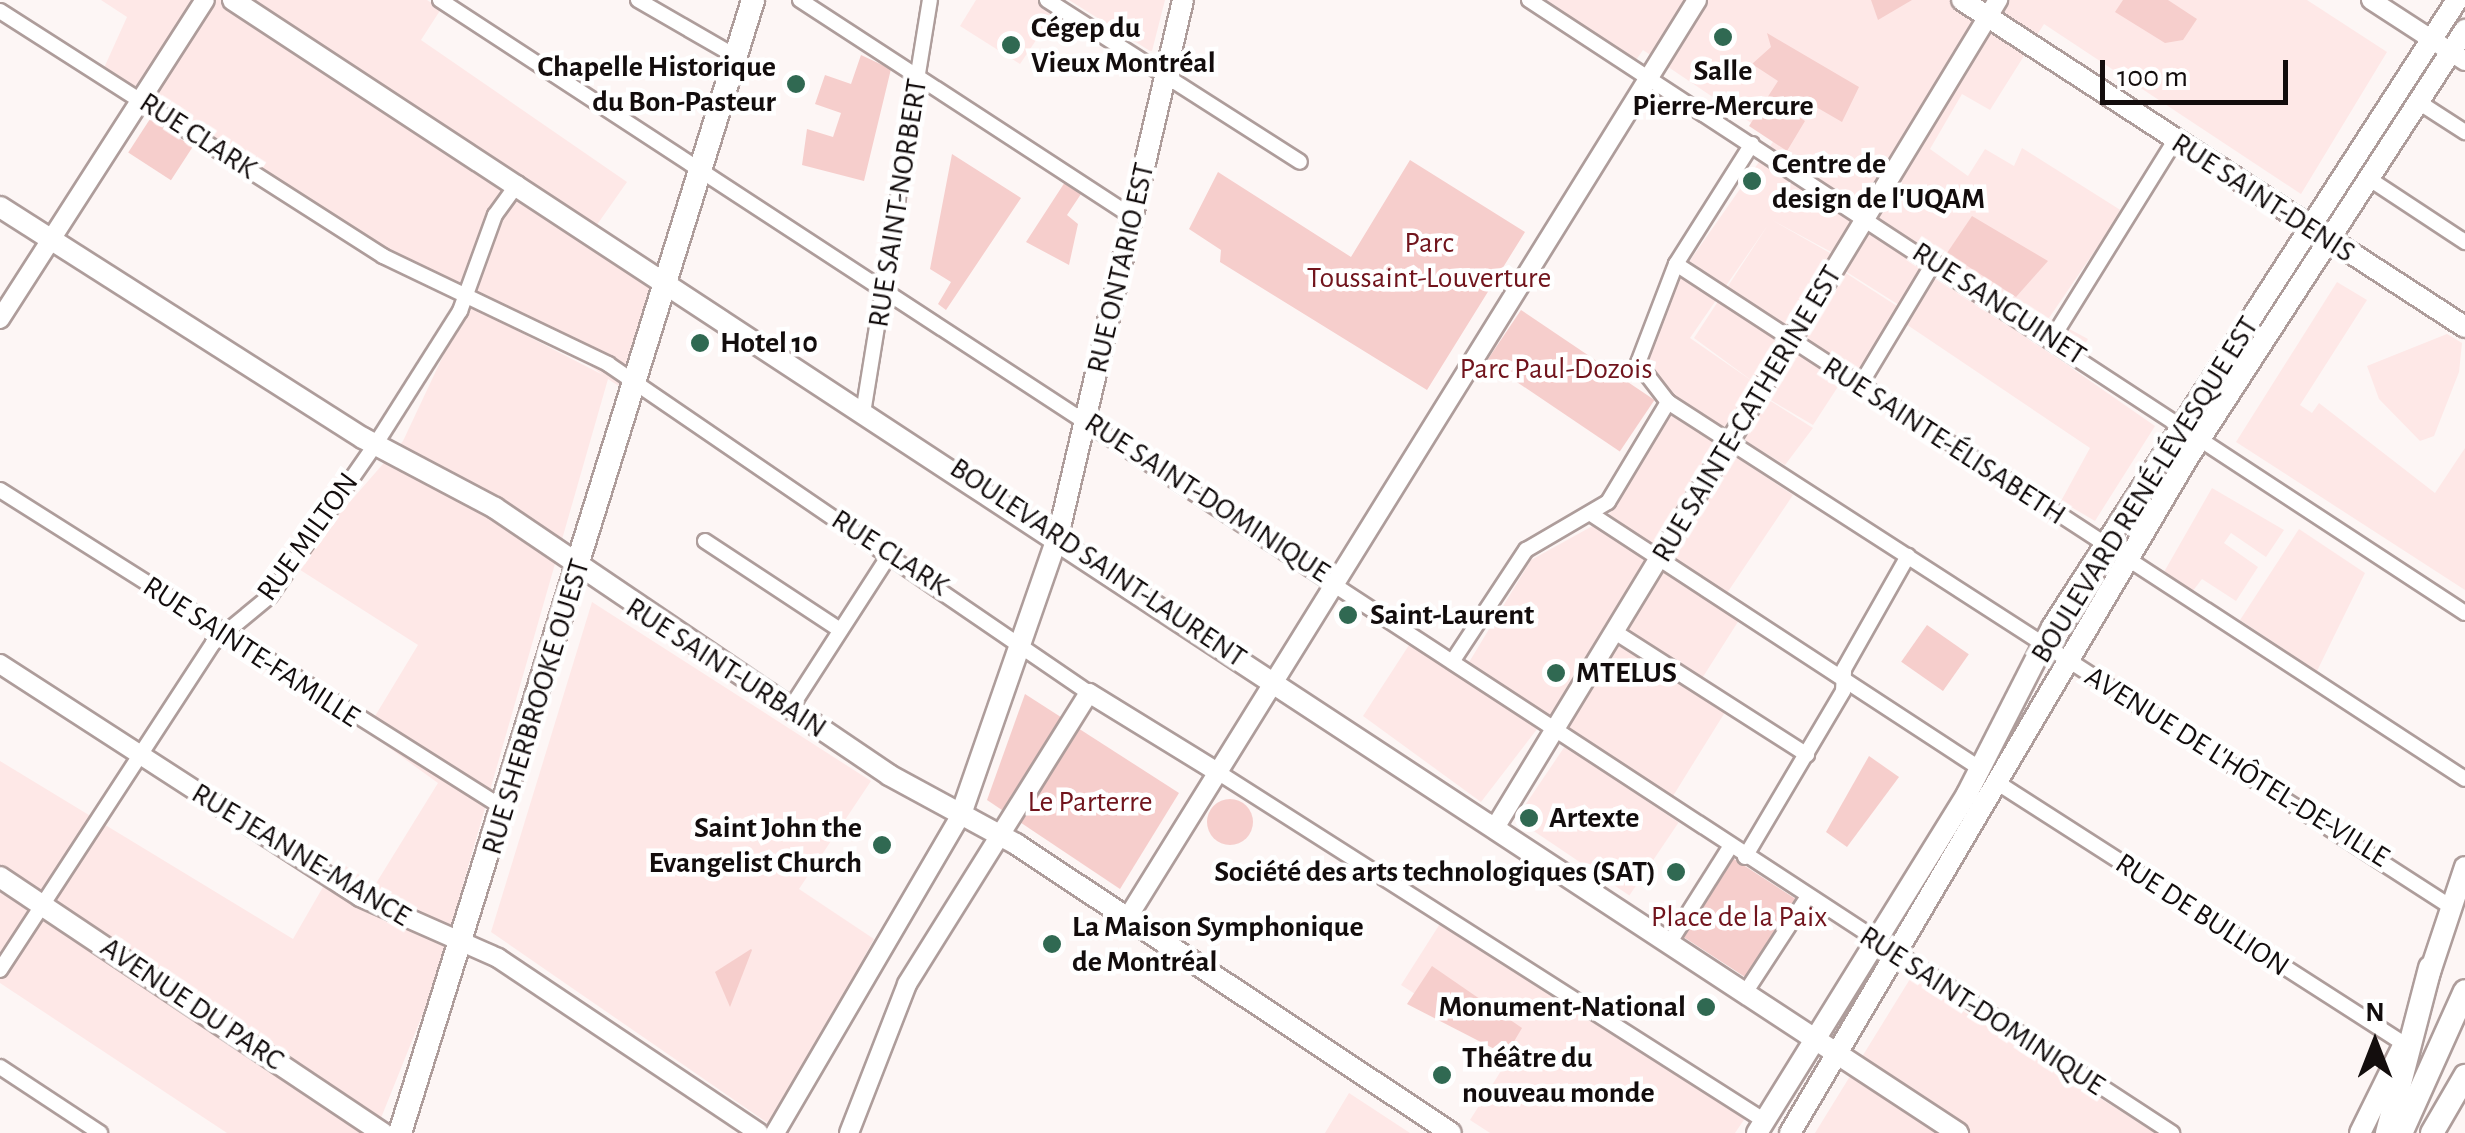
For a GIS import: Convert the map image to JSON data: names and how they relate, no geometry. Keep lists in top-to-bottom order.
{
  "streets": {
    "main road": [
      "RUE SAINT-DENIS",
      "RUE ONTARIO EST",
      "BOULEVARD RENÉ-LÉVESQUE EST",
      "BOULEVARD SAINT-LAURENT",
      "RUE SAINT-URBAIN",
      "RUE SHERBROOKE OUEST",
      "AVENUE DU PARC"
    ],
    "street": [
      "RUE CLARK",
      "RUE SAINT-NORBERT",
      "RUE SANGUINET",
      "RUE SAINTE-CATHERINE EST",
      "RUE SAINTE-ÉLISABETH",
      "RUE SAINT-DOMINIQUE",
      "RUE MILTON",
      "RUE SAINTE-FAMILLE",
      "AVENUE DE L'HÔTEL-DE-VILLE",
      "RUE JEANNE-MANCE",
      "RUE DE BULLION"
    ]
  },
  "crossings": [
    ["RUE CLARK", "RUE ONTARIO EST"],
    ["RUE CLARK", "BOULEVARD RENÉ-LÉVESQUE EST"],
    ["RUE CLARK", "RUE MILTON"],
    ["RUE CLARK", "RUE SHERBROOKE OUEST"],
    ["RUE SAINT-DENIS", "RUE SAINTE-CATHERINE EST"],
    ["RUE SAINT-DENIS", "BOULEVARD RENÉ-LÉVESQUE EST"],
    ["RUE SAINT-NORBERT", "RUE SAINT-DOMINIQUE"],
    ["RUE SAINT-NORBERT", "BOULEVARD SAINT-LAURENT"],
    ["RUE ONTARIO EST", "RUE SAINT-DOMINIQUE"],
    ["RUE ONTARIO EST", "BOULEVARD SAINT-LAURENT"],
    ["RUE ONTARIO EST", "RUE SAINT-URBAIN"],
    ["RUE SANGUINET", "RUE SAINTE-CATHERINE EST"],
    ["RUE SANGUINET", "BOULEVARD RENÉ-LÉVESQUE EST"],
    ["RUE SAINTE-CATHERINE EST", "RUE SAINTE-ÉLISABETH"],
    ["RUE SAINTE-CATHERINE EST", "RUE SAINT-DOMINIQUE"],
    ["RUE SAINTE-CATHERINE EST", "BOULEVARD SAINT-LAURENT"],
    ["RUE SAINTE-CATHERINE EST", "AVENUE DE L'HÔTEL-DE-VILLE"],
    ["RUE SAINTE-ÉLISABETH", "BOULEVARD RENÉ-LÉVESQUE EST"],
    ["BOULEVARD RENÉ-LÉVESQUE EST", "RUE SAINT-DOMINIQUE"],
    ["BOULEVARD RENÉ-LÉVESQUE EST", "BOULEVARD SAINT-LAURENT"],
    ["BOULEVARD RENÉ-LÉVESQUE EST", "AVENUE DE L'HÔTEL-DE-VILLE"],
    ["BOULEVARD RENÉ-LÉVESQUE EST", "RUE DE BULLION"],
    ["RUE SAINT-DOMINIQUE", "RUE SHERBROOKE OUEST"],
    ["RUE MILTON", "BOULEVARD SAINT-LAURENT"],
    ["RUE MILTON", "RUE SAINTE-FAMILLE"],
    ["RUE MILTON", "RUE SAINT-URBAIN"],
    ["RUE MILTON", "RUE JEANNE-MANCE"],
    ["RUE MILTON", "AVENUE DU PARC"],
    ["BOULEVARD SAINT-LAURENT", "RUE SHERBROOKE OUEST"],
    ["RUE SAINTE-FAMILLE", "RUE SHERBROOKE OUEST"],
    ["RUE SAINT-URBAIN", "RUE SHERBROOKE OUEST"],
    ["RUE SHERBROOKE OUEST", "RUE JEANNE-MANCE"]
  ],
  "parks": [
    "Parc Toussaint-Louverture",
    "Parc Paul-Dozois",
    "Le Parterre",
    "Place de la Paix"
  ],
  "places": [
    "Salle Pierre-Mercure",
    "Cégep du Vieux Montréal",
    "Chapelle Historique du Bon-Pasteur",
    "Centre de design de l'UQAM",
    "Hotel 10",
    "Saint-Laurent",
    "MTELUS",
    "Artexte",
    "Saint John the Evangelist Church",
    "Société des arts technologiques (SAT)",
    "La Maison Symphonique de Montréal",
    "Monument-National",
    "Théâtre du nouveau monde"
  ],
  "scale_bar": "100 m",
  "north": "top"
}
